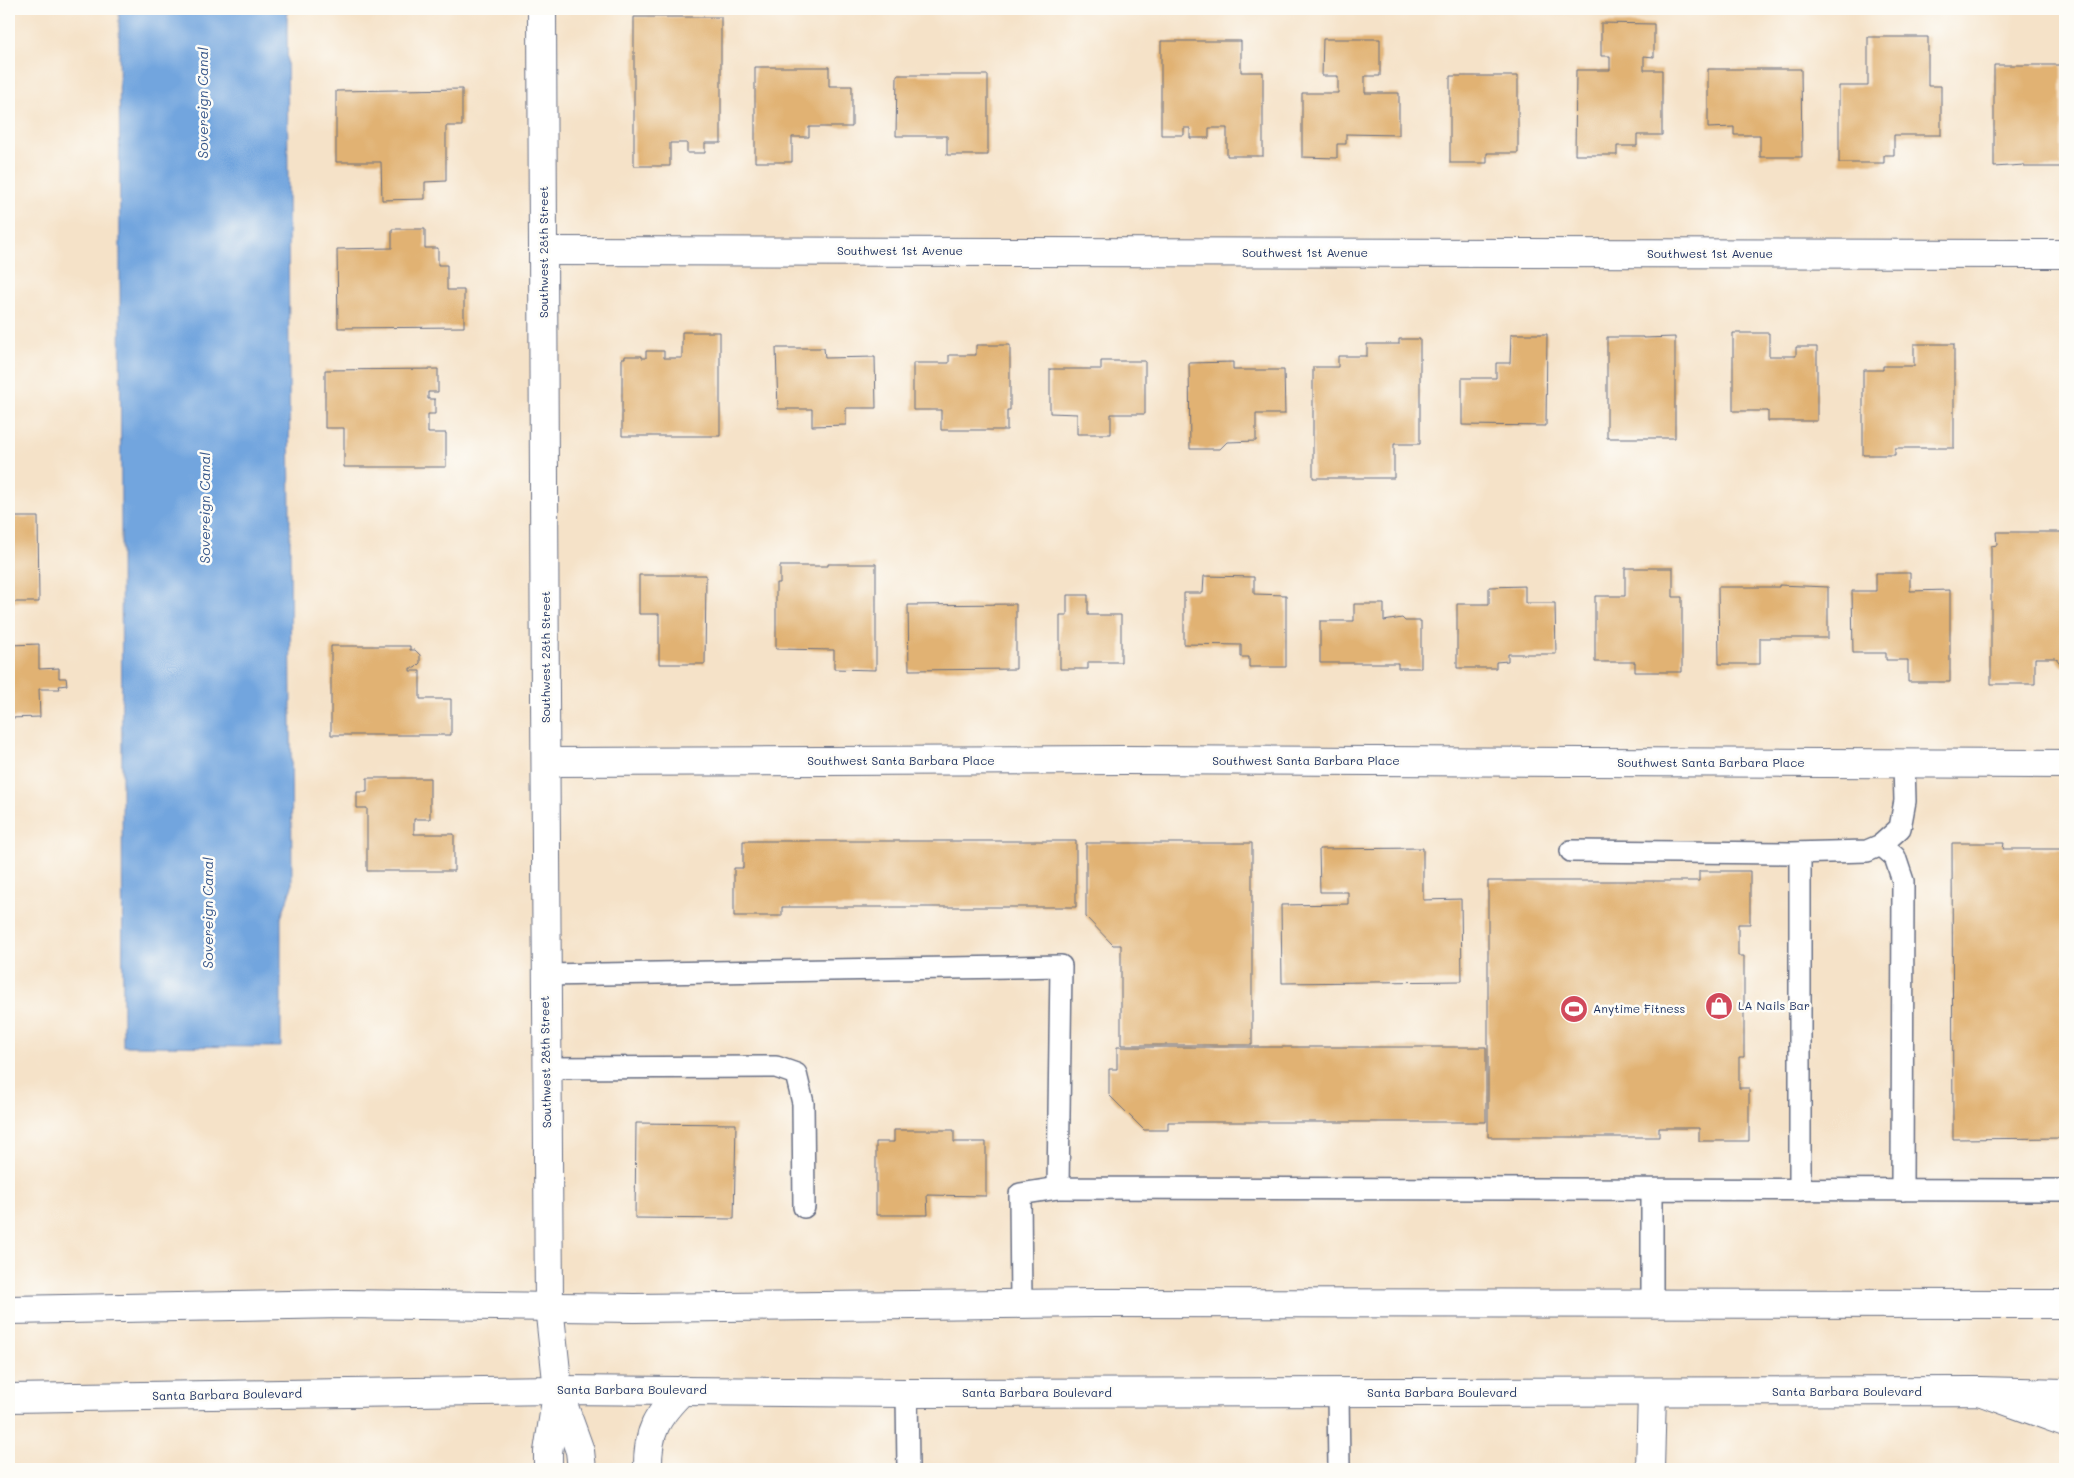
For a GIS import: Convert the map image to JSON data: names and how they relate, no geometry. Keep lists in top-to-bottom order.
{
  "streets": {
    "main road": [
      "Southwest 1st Avenue",
      "Southwest 28th Street",
      "Southwest Santa Barbara Place",
      "Santa Barbara Boulevard"
    ]
  },
  "crossings": [
    ["Southwest 1st Avenue", "Southwest 28th Street"],
    ["Southwest 28th Street", "Southwest Santa Barbara Place"],
    ["Southwest 28th Street", "Santa Barbara Boulevard"]
  ],
  "water": ["Sovereign Canal"],
  "places": {
    "shop": ["LA Nails Bar"],
    "sports": ["Anytime Fitness"]
  }
}
